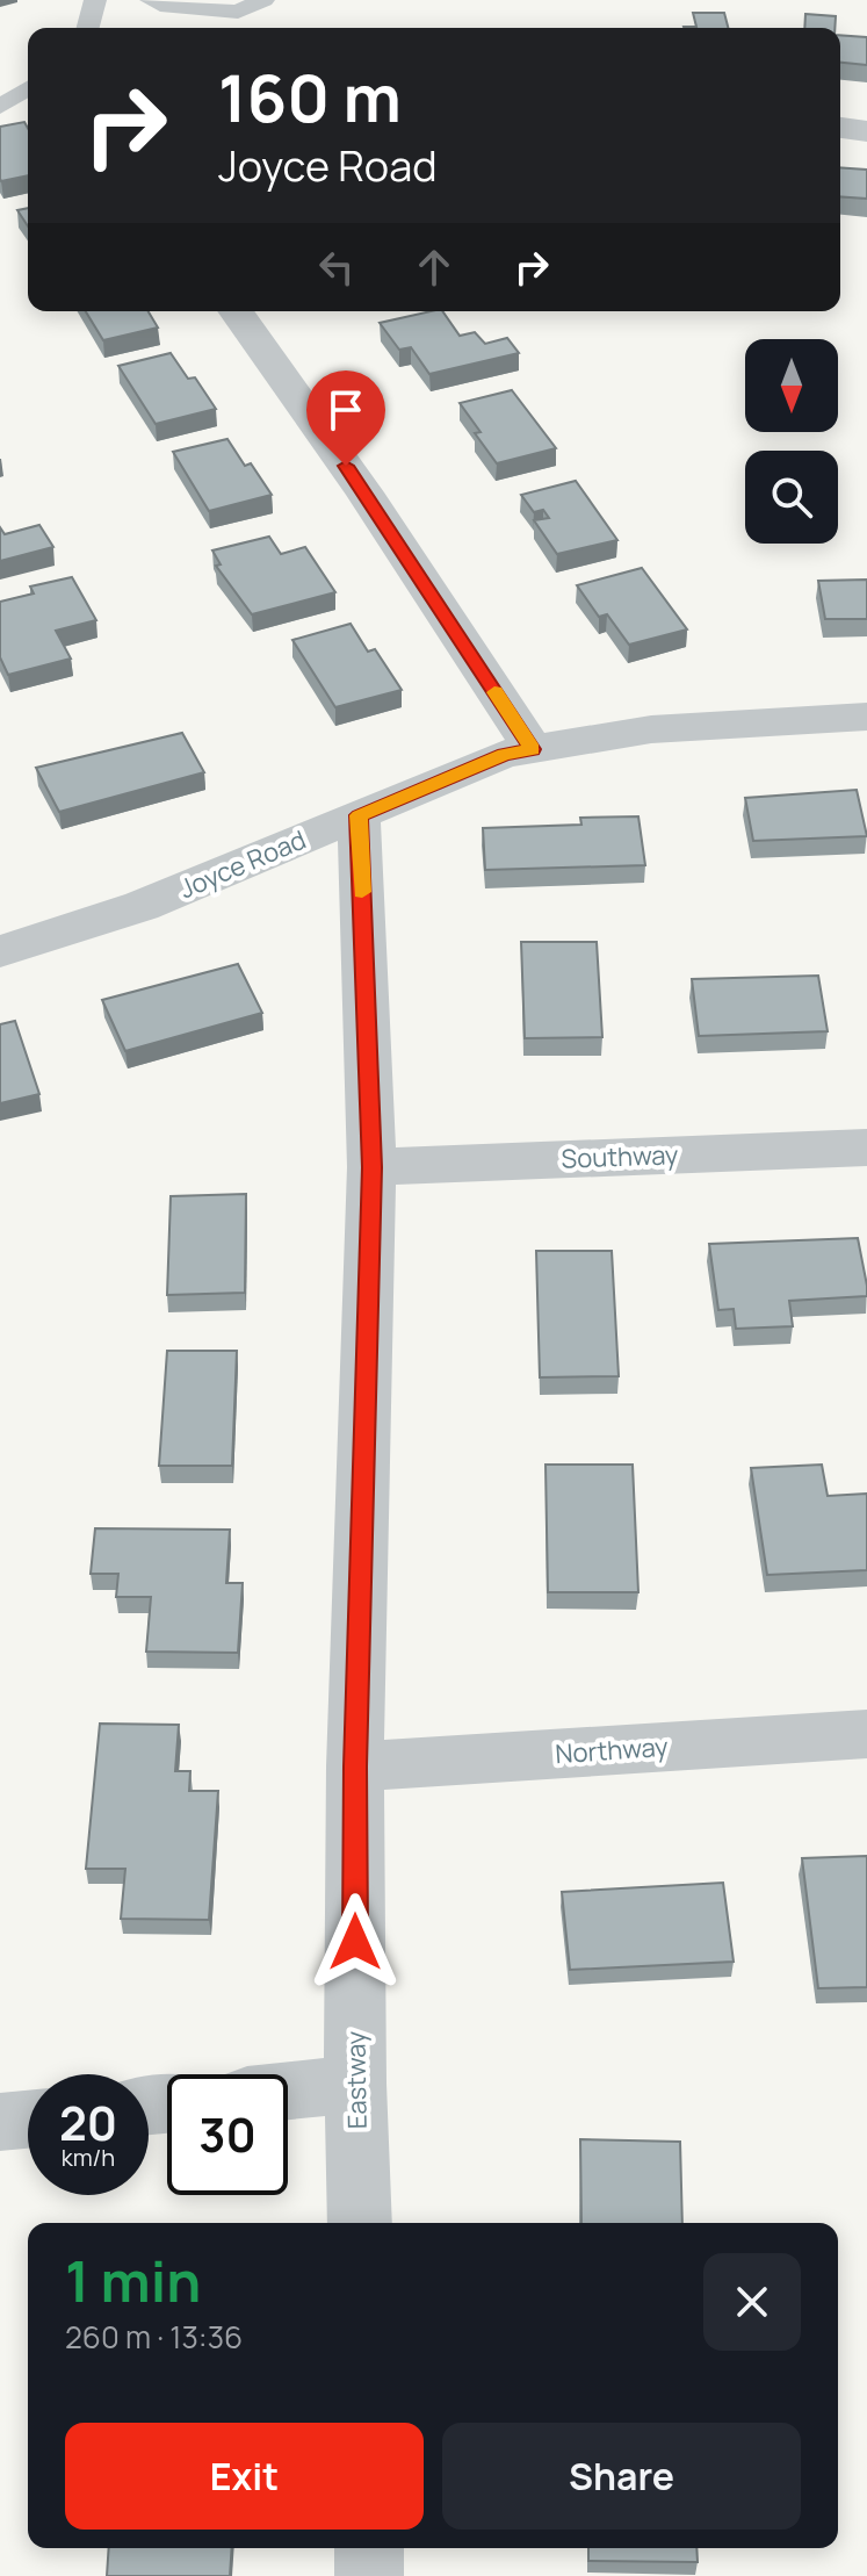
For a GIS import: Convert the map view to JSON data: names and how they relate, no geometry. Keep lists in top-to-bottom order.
{
  "streets": {
    "street": [
      "Joyce Road",
      "Southway",
      "Northway",
      "Eastway"
    ]
  },
  "crossings": [
    ["Joyce Road", "Eastway"],
    ["Southway", "Eastway"],
    ["Northway", "Eastway"]
  ],
  "north": "bottom",
  "page": {
    "turn": ["160 m", "Joyce Road"],
    "speed": "20 km/h",
    "limit": "30",
    "heading": ["1 min", "260 m · 13:36"],
    "buttons": ["Exit", "Share"]
  }
}
